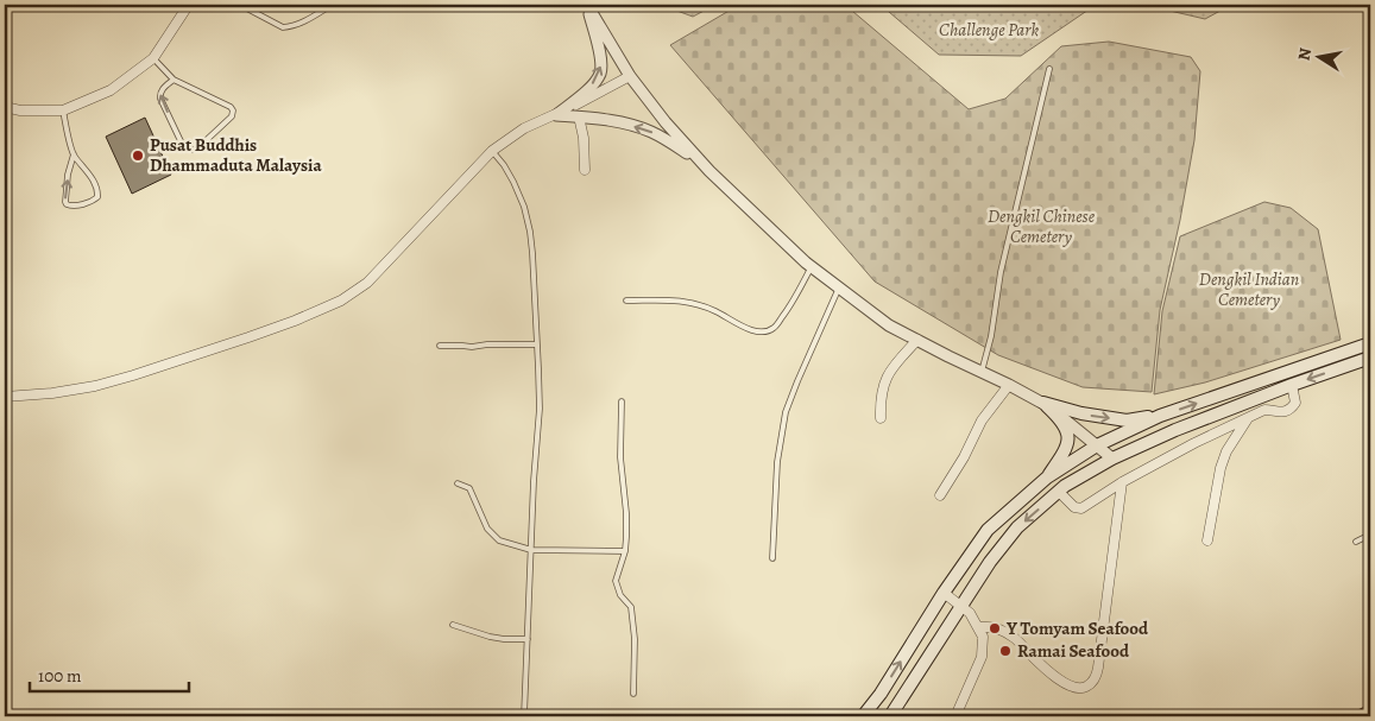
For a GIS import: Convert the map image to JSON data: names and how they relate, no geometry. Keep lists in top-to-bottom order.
{
  "parks": ["Challenge Park", "Dengkil Chinese Cemetery", "Dengkil Indian Cemetery"],
  "places": ["Pusat Buddhis Dhammaduta Malaysia", "Y Tomyam Seafood", "Ramai Seafood"],
  "scale_bar": "100 m",
  "north": "left"
}
